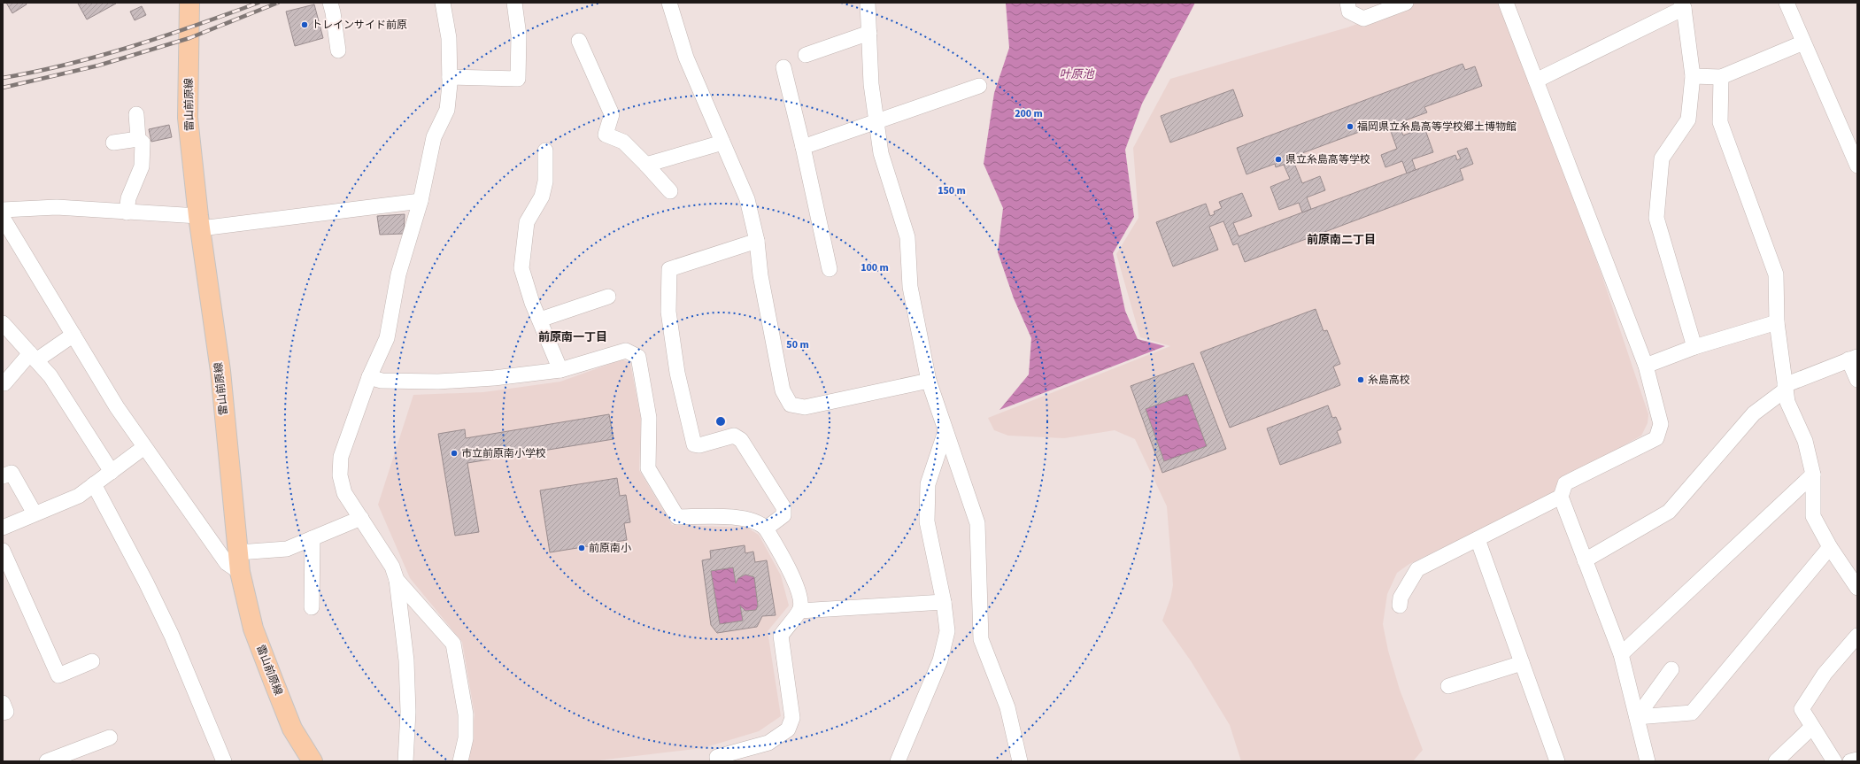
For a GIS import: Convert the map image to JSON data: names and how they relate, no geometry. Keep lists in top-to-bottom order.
{
  "streets": {
    "main road": ["雷山前原線"]
  },
  "districts": ["前原南二丁目", "前原南一丁目"],
  "water": ["叶原池"],
  "places": [
    "トレインサイド前原",
    "福岡県立糸島高等学校郷土博物館",
    "県立糸島高等学校",
    "糸島高校",
    "市立前原南小学校",
    "前原南小"
  ],
  "rings": [
    "200 m",
    "150 m",
    "100 m",
    "50 m"
  ]
}
